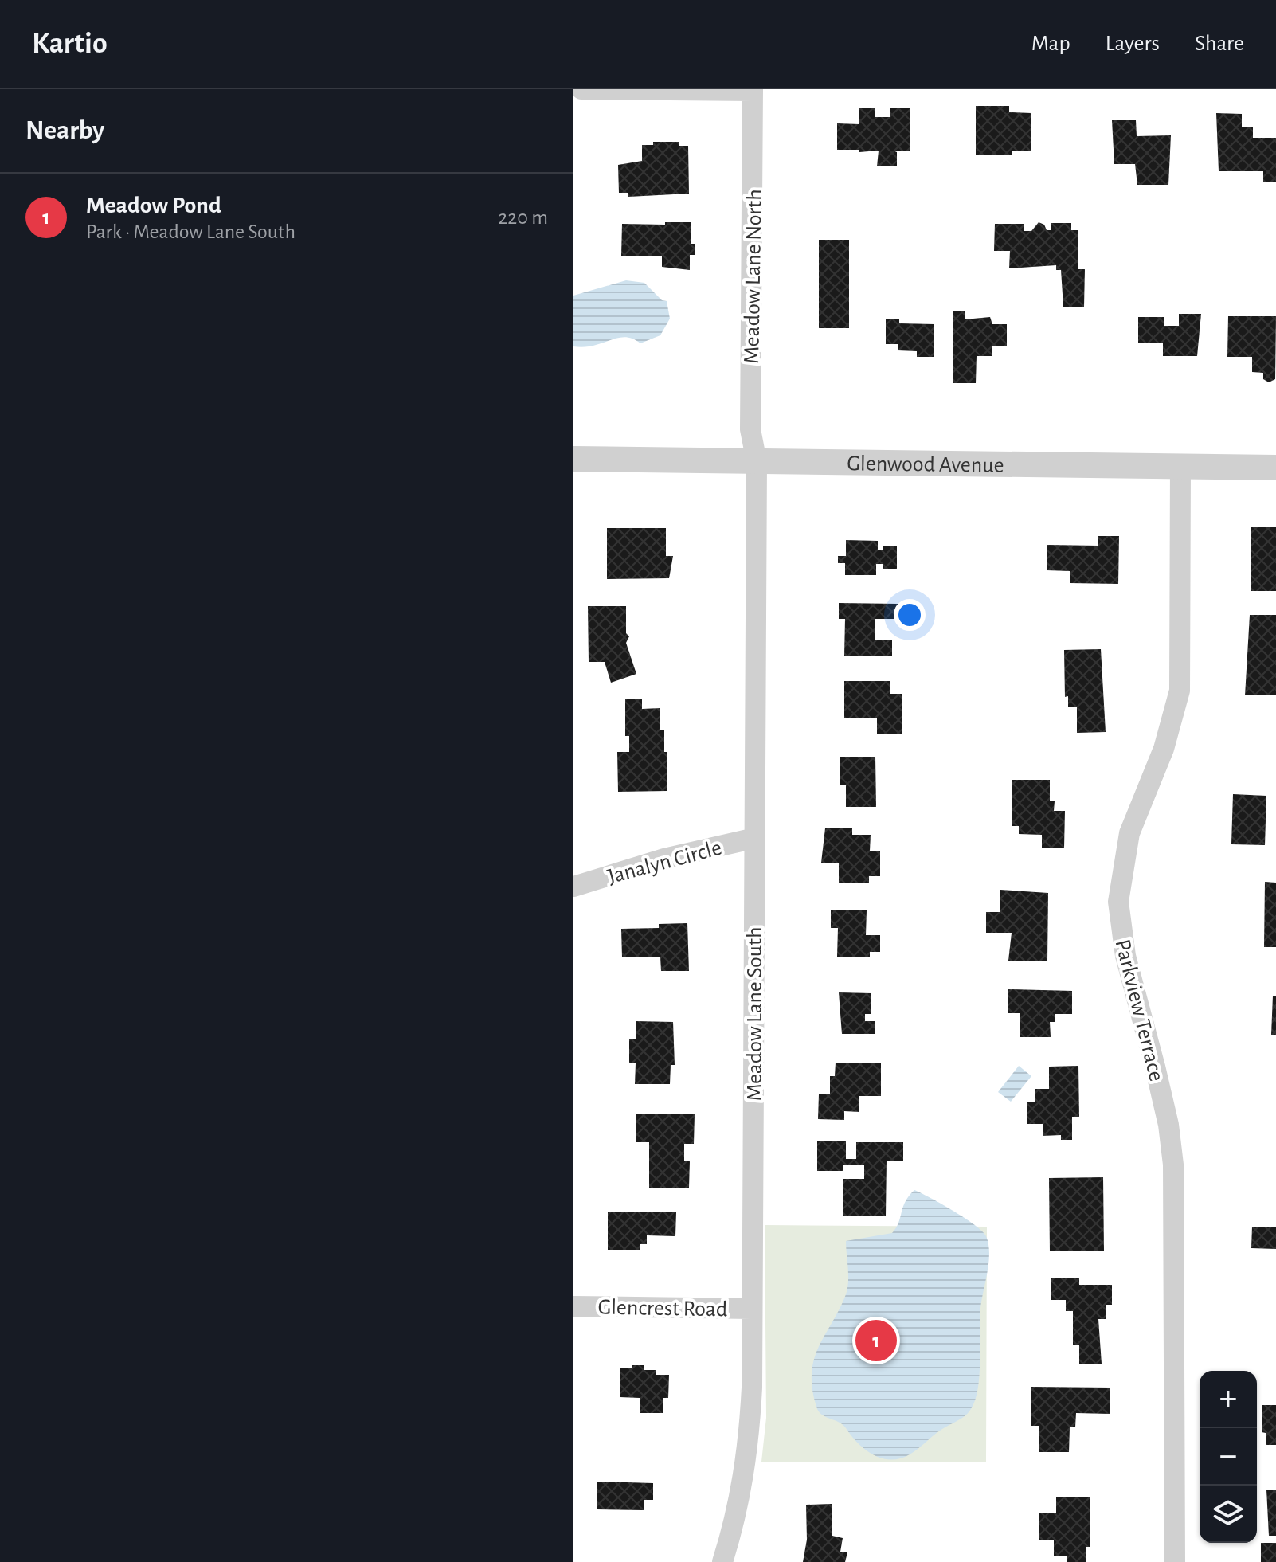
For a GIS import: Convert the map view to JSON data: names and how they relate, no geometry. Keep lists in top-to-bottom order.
{
  "streets": {
    "street": [
      "Meadow Lane North",
      "Glenwood Avenue",
      "Janalyn Circle",
      "Parkview Terrace",
      "Meadow Lane South",
      "Glencrest Road"
    ]
  },
  "crossings": [
    ["Meadow Lane North", "Glenwood Avenue"],
    ["Meadow Lane North", "Meadow Lane South"],
    ["Glenwood Avenue", "Parkview Terrace"],
    ["Glenwood Avenue", "Meadow Lane South"],
    ["Janalyn Circle", "Meadow Lane South"],
    ["Meadow Lane South", "Glencrest Road"]
  ],
  "page": {
    "header": "Kartio",
    "nav": ["Map", "Layers", "Share"],
    "heading": "Nearby",
    "list": [
      {
        "mark": "1",
        "name": "Meadow Pond",
        "note": "Park · Meadow Lane South",
        "value": "220 m"
      }
    ],
    "pins": "1",
    "map_buttons": ["+", "−"]
  }
}
